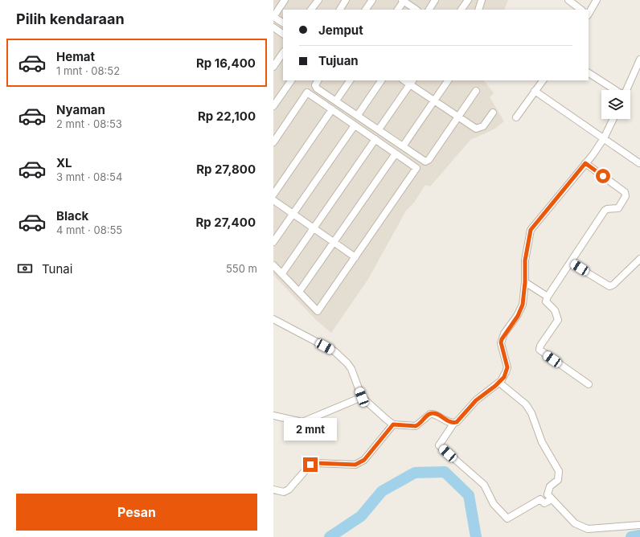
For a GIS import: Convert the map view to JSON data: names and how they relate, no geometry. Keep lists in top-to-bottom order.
{
  "page": {
    "heading": "Pilih kendaraan",
    "banner": ["Jemput", "Tujuan"],
    "list": [
      {
        "name": "Hemat",
        "note": "1 mnt · 08:52",
        "value": "Rp 16,400"
      },
      {
        "name": "Nyaman",
        "note": "2 mnt · 08:53",
        "value": "Rp 22,100"
      },
      {
        "name": "XL",
        "note": "3 mnt · 08:54",
        "value": "Rp 27,800"
      },
      {
        "name": "Black",
        "note": "4 mnt · 08:55",
        "value": "Rp 27,400"
      }
    ],
    "pay": ["Tunai", "550 m"],
    "bubble": "2 mnt",
    "buttons": "Pesan"
  }
}
